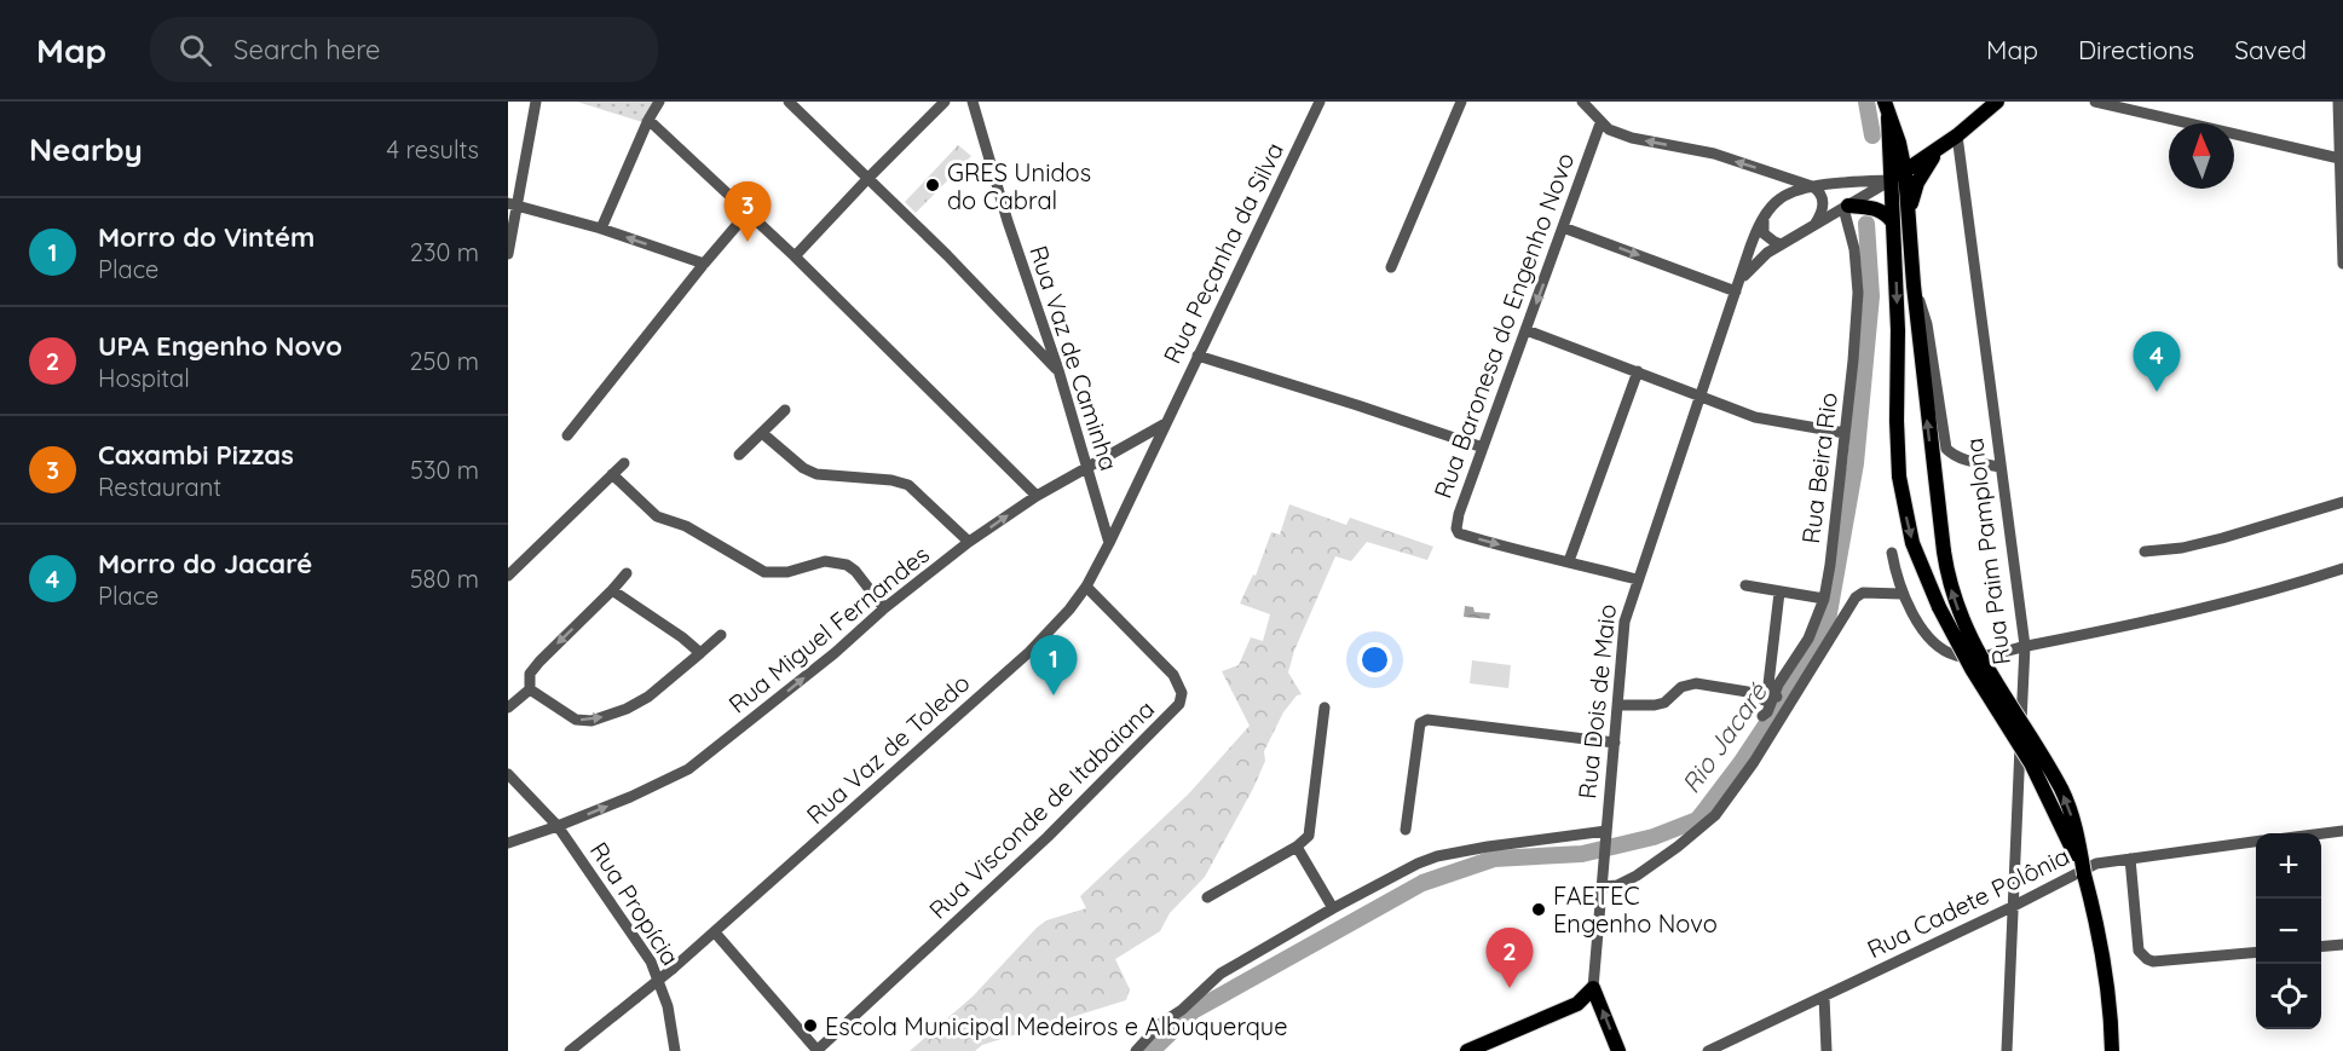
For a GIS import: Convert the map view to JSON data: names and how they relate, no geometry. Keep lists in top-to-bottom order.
{
  "streets": {
    "main road": ["Rua Dois de Maio"],
    "street": [
      "Rua Peçanha da Silva",
      "Rua Baronesa do Engenho Novo",
      "Rua Vaz de Caminha",
      "Rua Beira Rio",
      "Rua Paim Pamplona",
      "Rua Miguel Fernandes",
      "Rua Vaz de Toledo",
      "Rua Visconde de Itabaiana",
      "Rua Cadete Polônia",
      "Rua Propícia"
    ]
  },
  "crossings": [
    ["Rua Peçanha da Silva", "Rua Miguel Fernandes"],
    ["Rua Peçanha da Silva", "Rua Vaz de Toledo"],
    ["Rua Baronesa do Engenho Novo", "Rua Dois de Maio"],
    ["Rua Vaz de Caminha", "Rua Miguel Fernandes"],
    ["Rua Vaz de Caminha", "Rua Vaz de Toledo"],
    ["Rua Paim Pamplona", "Rua Cadete Polônia"],
    ["Rua Miguel Fernandes", "Rua Vaz de Toledo"],
    ["Rua Miguel Fernandes", "Rua Propícia"],
    ["Rua Vaz de Toledo", "Rua Visconde de Itabaiana"]
  ],
  "one_way": ["Rua Miguel Fernandes"],
  "water": ["Rio Jacaré"],
  "places": ["GRES Unidos do Cabral", "FAETEC Engenho Novo", "Escola Municipal Medeiros e Albuquerque"],
  "north": "top",
  "page": {
    "header": "Map",
    "search": "Search here",
    "nav": ["Map", "Directions", "Saved"],
    "heading": ["Nearby", "4 results"],
    "pins": [
      "3",
      "4",
      "1",
      "2"
    ],
    "list": [
      {
        "mark": "1",
        "name": "Morro do Vintém",
        "note": "Place",
        "value": "230 m"
      },
      {
        "mark": "2",
        "name": "UPA Engenho Novo",
        "note": "Hospital",
        "value": "250 m"
      },
      {
        "mark": "3",
        "name": "Caxambi Pizzas",
        "note": "Restaurant",
        "value": "530 m"
      },
      {
        "mark": "4",
        "name": "Morro do Jacaré",
        "note": "Place",
        "value": "580 m"
      }
    ],
    "map_buttons": ["+", "−"]
  }
}
